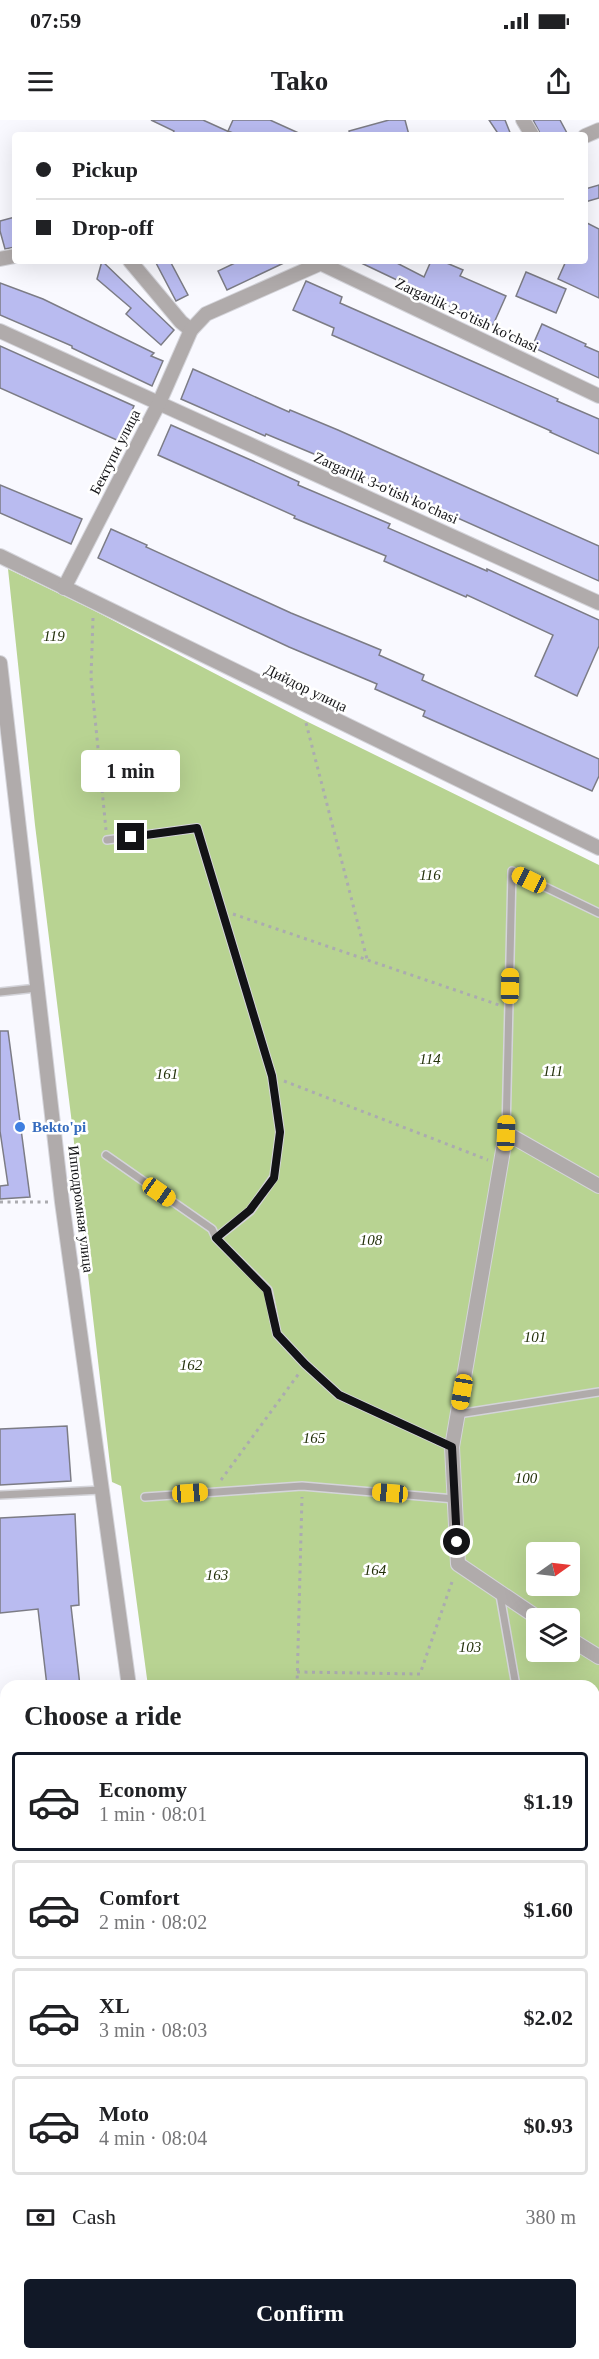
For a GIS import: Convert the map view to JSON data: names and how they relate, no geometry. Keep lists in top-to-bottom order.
{
  "streets": {
    "street": [
      "Zargarlik 2-o'tish ko'chasi",
      "Бектупи улица",
      "Zargarlik 3-o'tish ko'chasi",
      "Дийдор улица",
      "Ипподромная улица"
    ]
  },
  "crossings": [
    ["Бектупи улица", "Zargarlik 3-o'tish ko'chasi"],
    ["Бектупи улица", "Дийдор улица"]
  ],
  "parks": [
    "119",
    "116",
    "114",
    "111",
    "161",
    "108",
    "101",
    "162",
    "165",
    "100",
    "164",
    "163",
    "103"
  ],
  "places": ["Bekto'pi"],
  "north": "right",
  "page": {
    "status": "07:59",
    "header": "Tako",
    "banner": ["Pickup", "Drop-off"],
    "bubble": "1 min",
    "heading": "Choose a ride",
    "list": [
      {
        "name": "Economy",
        "note": "1 min · 08:01",
        "value": "$1.19"
      },
      {
        "name": "Comfort",
        "note": "2 min · 08:02",
        "value": "$1.60"
      },
      {
        "name": "XL",
        "note": "3 min · 08:03",
        "value": "$2.02"
      },
      {
        "name": "Moto",
        "note": "4 min · 08:04",
        "value": "$0.93"
      }
    ],
    "pay": ["Cash", "380 m"],
    "buttons": "Confirm"
  }
}
